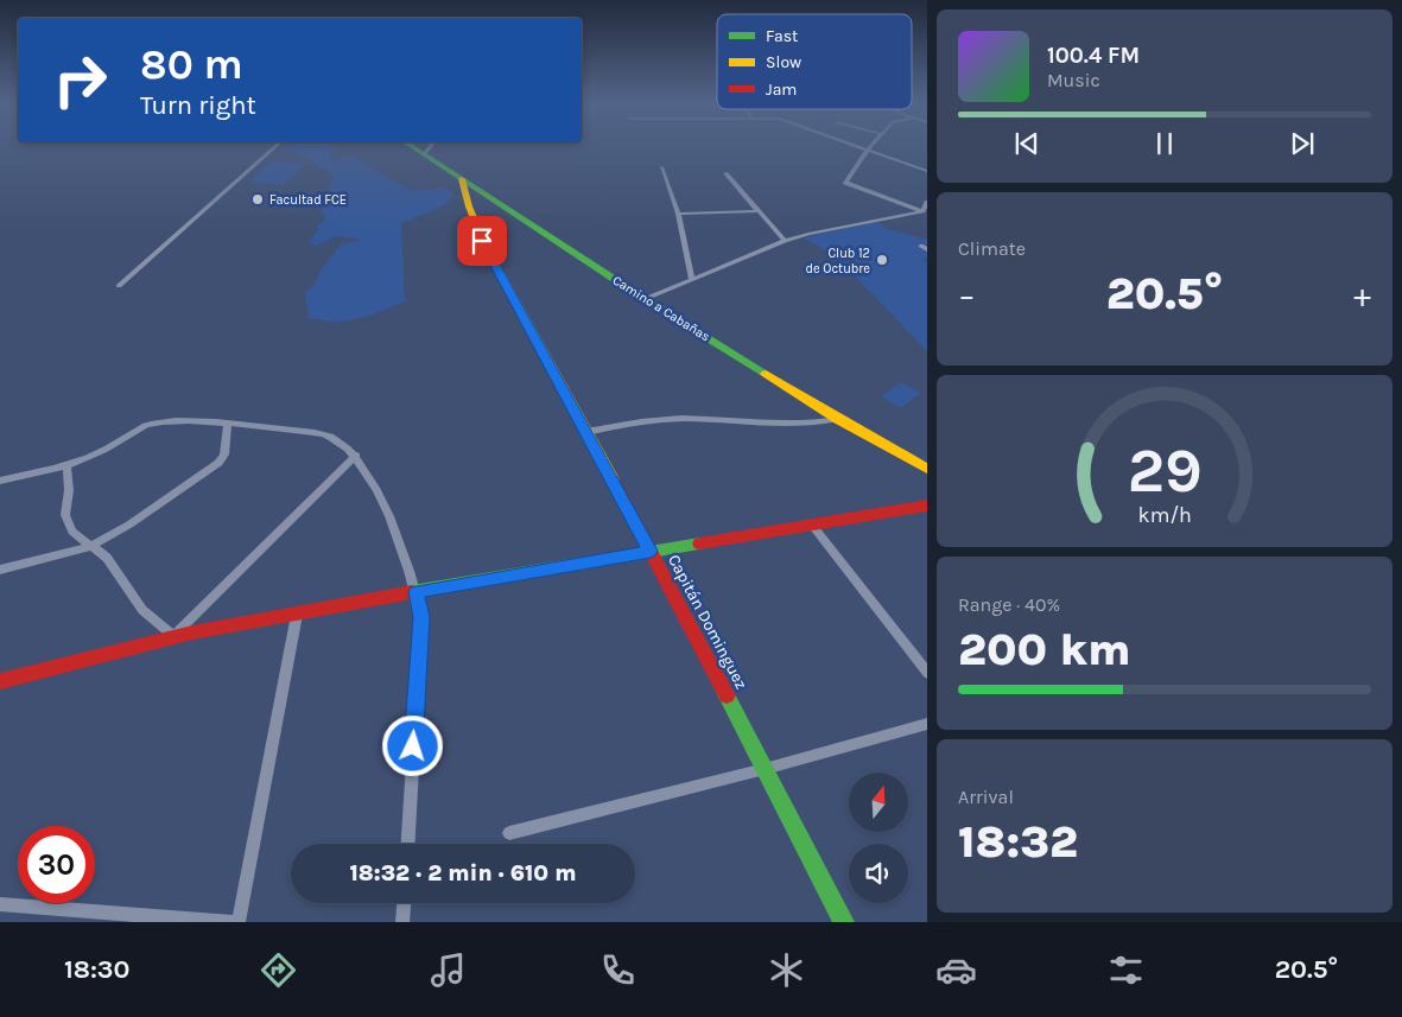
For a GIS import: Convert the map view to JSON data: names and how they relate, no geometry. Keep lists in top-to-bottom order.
{
  "streets": {
    "street": ["Camino a Cabañas", "Capitán Dominguez"]
  },
  "crossings": [
    ["Camino a Cabañas", "Capitán Dominguez"]
  ],
  "places": ["Facultad FCE", "Club 12 de Octubre"],
  "legend": ["Fast", "Slow", "Jam"],
  "north": "top",
  "page": {
    "turn": ["80 m", "Turn right"],
    "song": ["100.4 FM", "Music"],
    "tile": [
      "Climate",
      ["Range · 40%", "200 km"],
      ["Arrival", "18:32"]
    ],
    "heat": ["−", "20.5°", "+"],
    "limit": "30",
    "trip": "18:32 · 2 min · 610 m",
    "tabs": ["18:30", "20.5°"],
    "gauge": ["29", "km/h"]
  }
}
